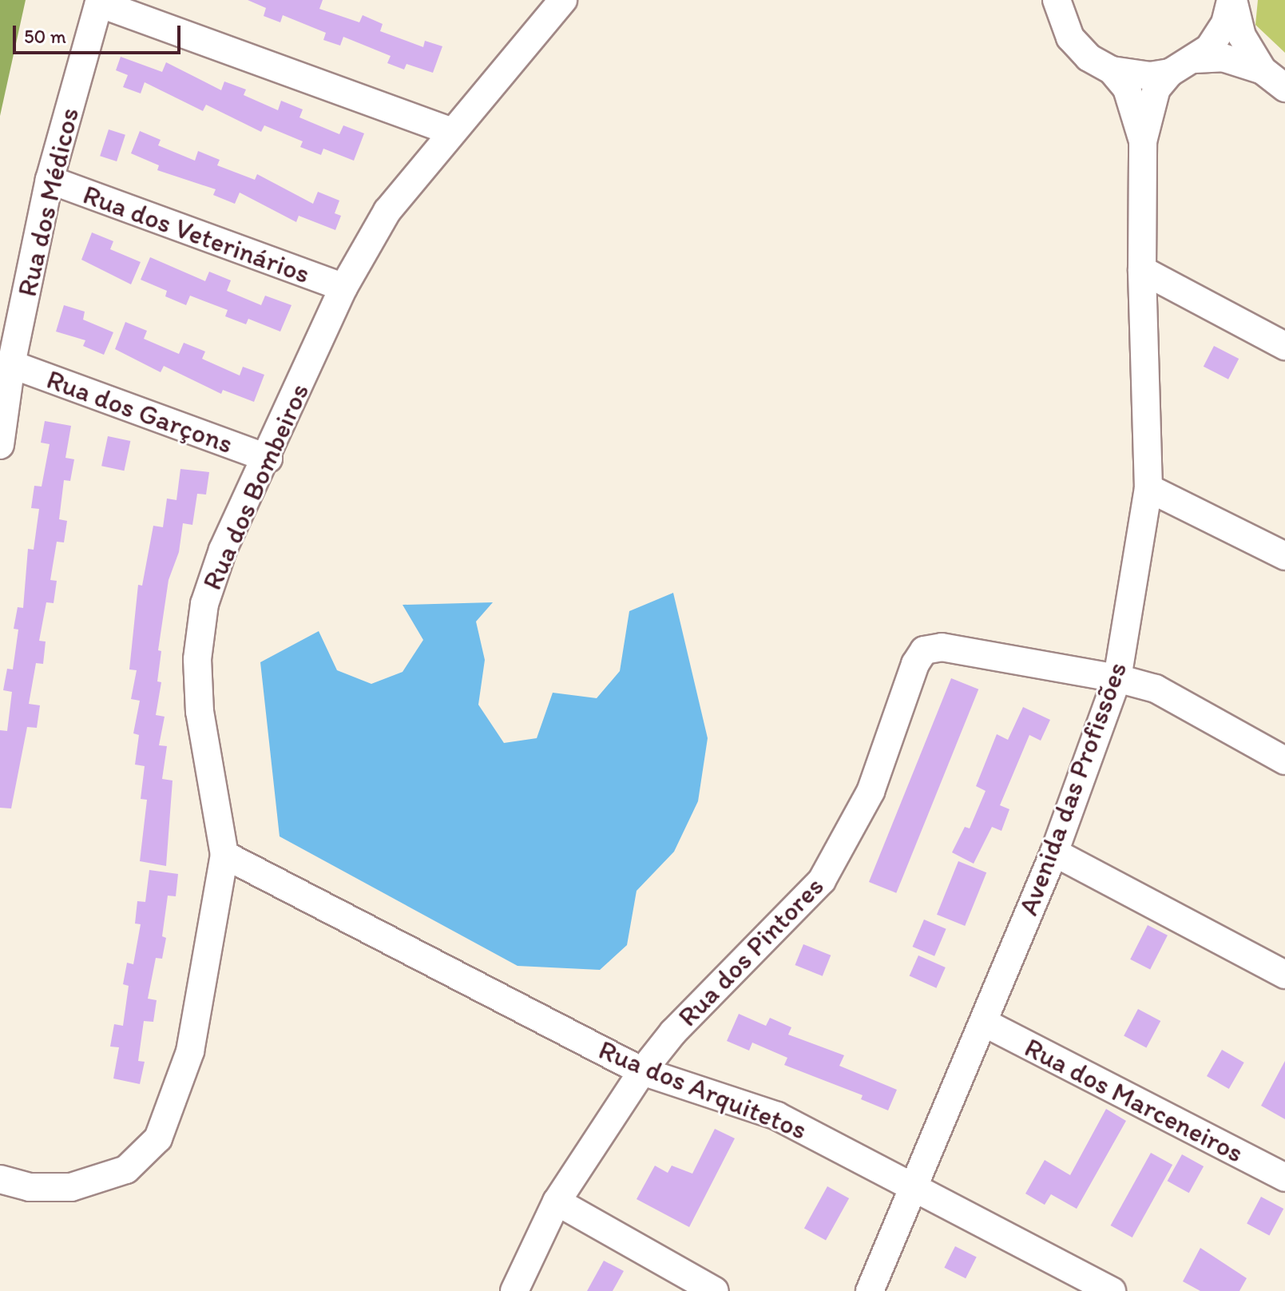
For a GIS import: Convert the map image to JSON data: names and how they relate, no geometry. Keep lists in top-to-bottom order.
{
  "streets": {
    "street": [
      "Rua dos Médicos",
      "Rua dos Veterinários",
      "Rua dos Garçons",
      "Rua dos Bombeiros",
      "Avenida das Profissões",
      "Rua dos Pintores",
      "Rua dos Arquitetos",
      "Rua dos Marceneiros"
    ]
  },
  "crossings": [
    ["Rua dos Médicos", "Rua dos Veterinários"],
    ["Rua dos Médicos", "Rua dos Garçons"],
    ["Rua dos Veterinários", "Rua dos Bombeiros"],
    ["Rua dos Garçons", "Rua dos Bombeiros"],
    ["Rua dos Bombeiros", "Rua dos Arquitetos"],
    ["Avenida das Profissões", "Rua dos Pintores"],
    ["Avenida das Profissões", "Rua dos Arquitetos"],
    ["Avenida das Profissões", "Rua dos Marceneiros"],
    ["Rua dos Pintores", "Rua dos Arquitetos"]
  ],
  "scale_bar": "50 m"
}
